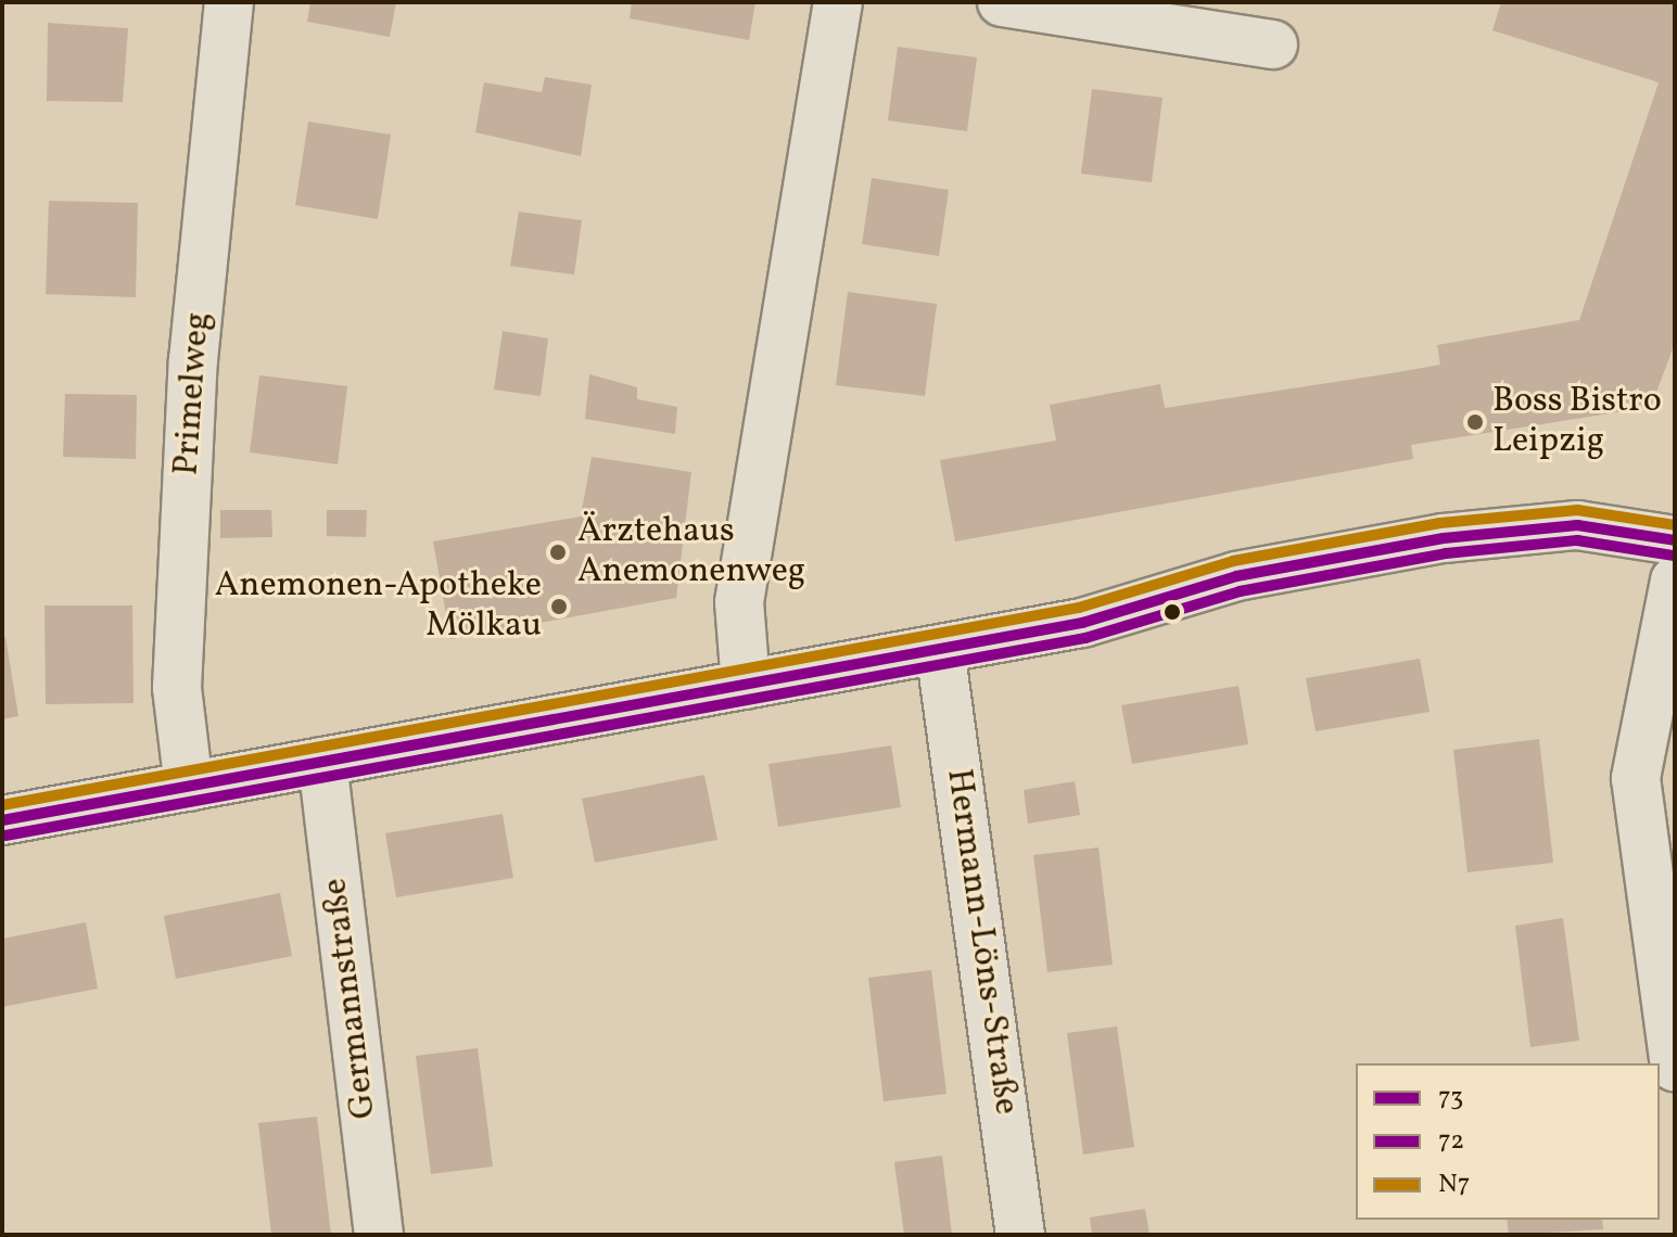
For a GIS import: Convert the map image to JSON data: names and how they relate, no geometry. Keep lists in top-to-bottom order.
{
  "streets": {
    "street": ["Primelweg", "Hermann-Löns-Straße", "Germannstraße"]
  },
  "places": ["Boss Bistro Leipzig", "Ärztehaus Anemonenweg", "Anemonen-Apotheke Mölkau"],
  "lines": ["transit line N7", "transit line 73", "transit line 72"],
  "legend": ["73", "72", "N7"]
}
